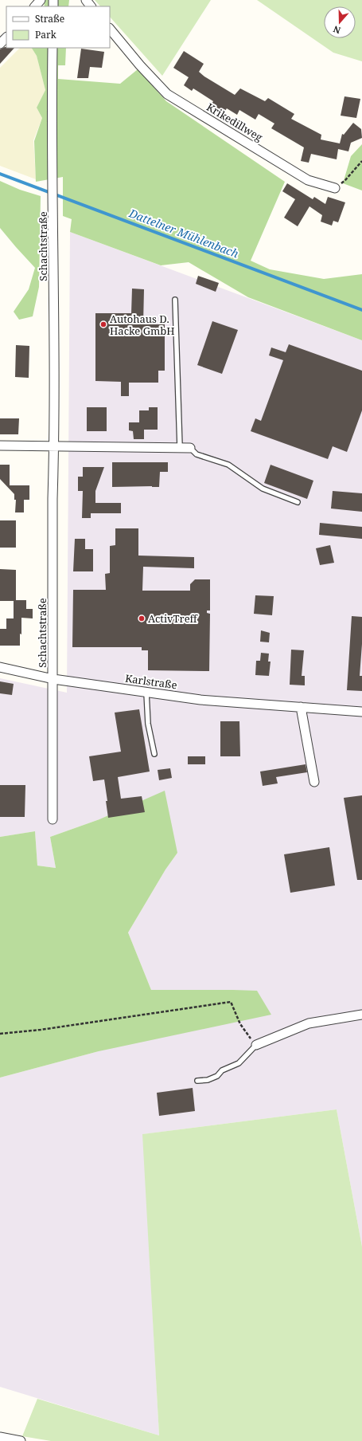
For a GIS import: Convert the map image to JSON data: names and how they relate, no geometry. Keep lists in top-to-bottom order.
{
  "streets": {
    "street": ["Krikedillweg", "Schachtstraße", "Karlstraße"]
  },
  "crossings": [
    ["Schachtstraße", "Karlstraße"]
  ],
  "water": ["Dattelner Mühlenbach"],
  "places": ["Autohaus D. Hacke GmbH", "ActivTreff"],
  "legend": ["Straße", "Park"],
  "north": "bottom"
}
